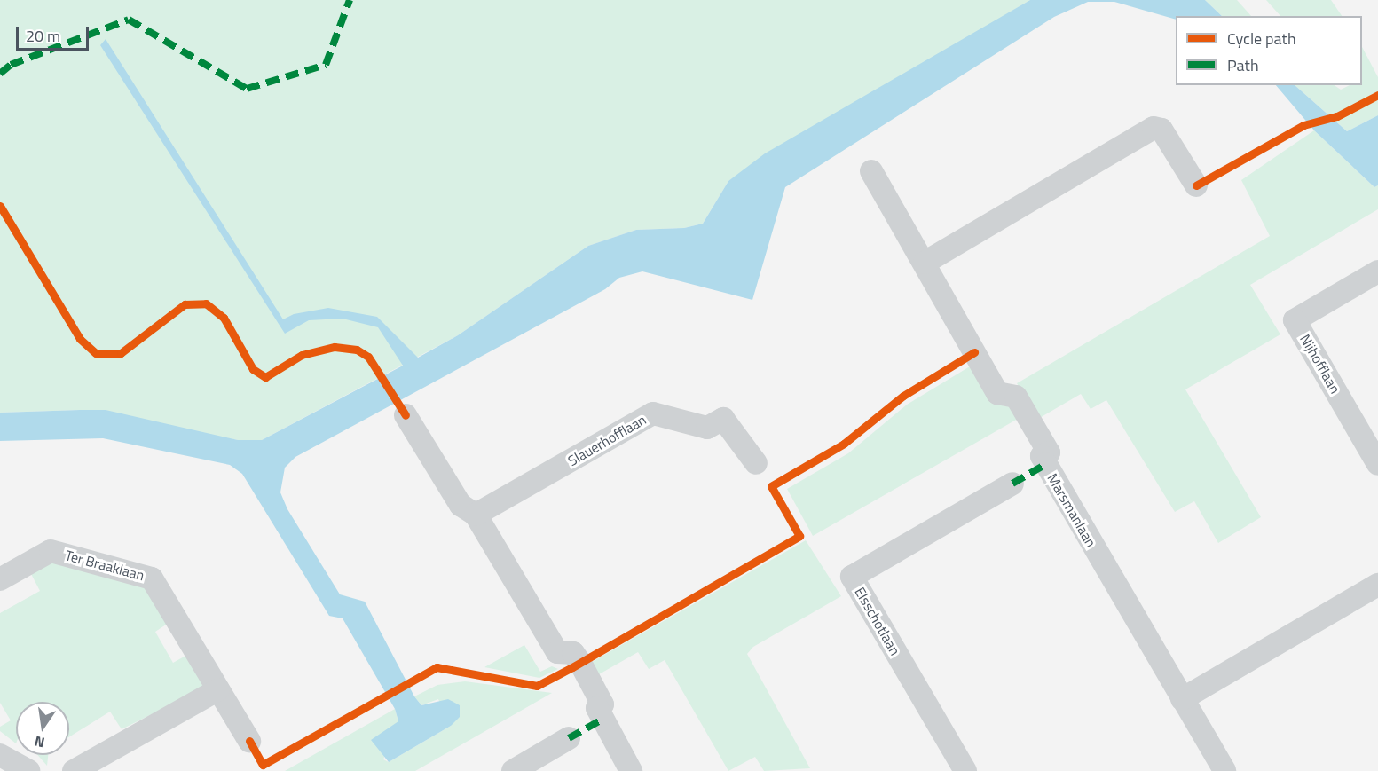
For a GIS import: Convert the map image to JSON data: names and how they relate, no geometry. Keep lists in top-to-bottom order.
{
  "streets": {
    "street": [
      "Nijhofflaan",
      "Slauerhofflaan",
      "Marsmanlaan",
      "Ter Braaklaan",
      "Elsschotlaan"
    ]
  },
  "legend": ["Cycle path", "Path"],
  "scale_bar": "20 m",
  "north": "bottom"
}
